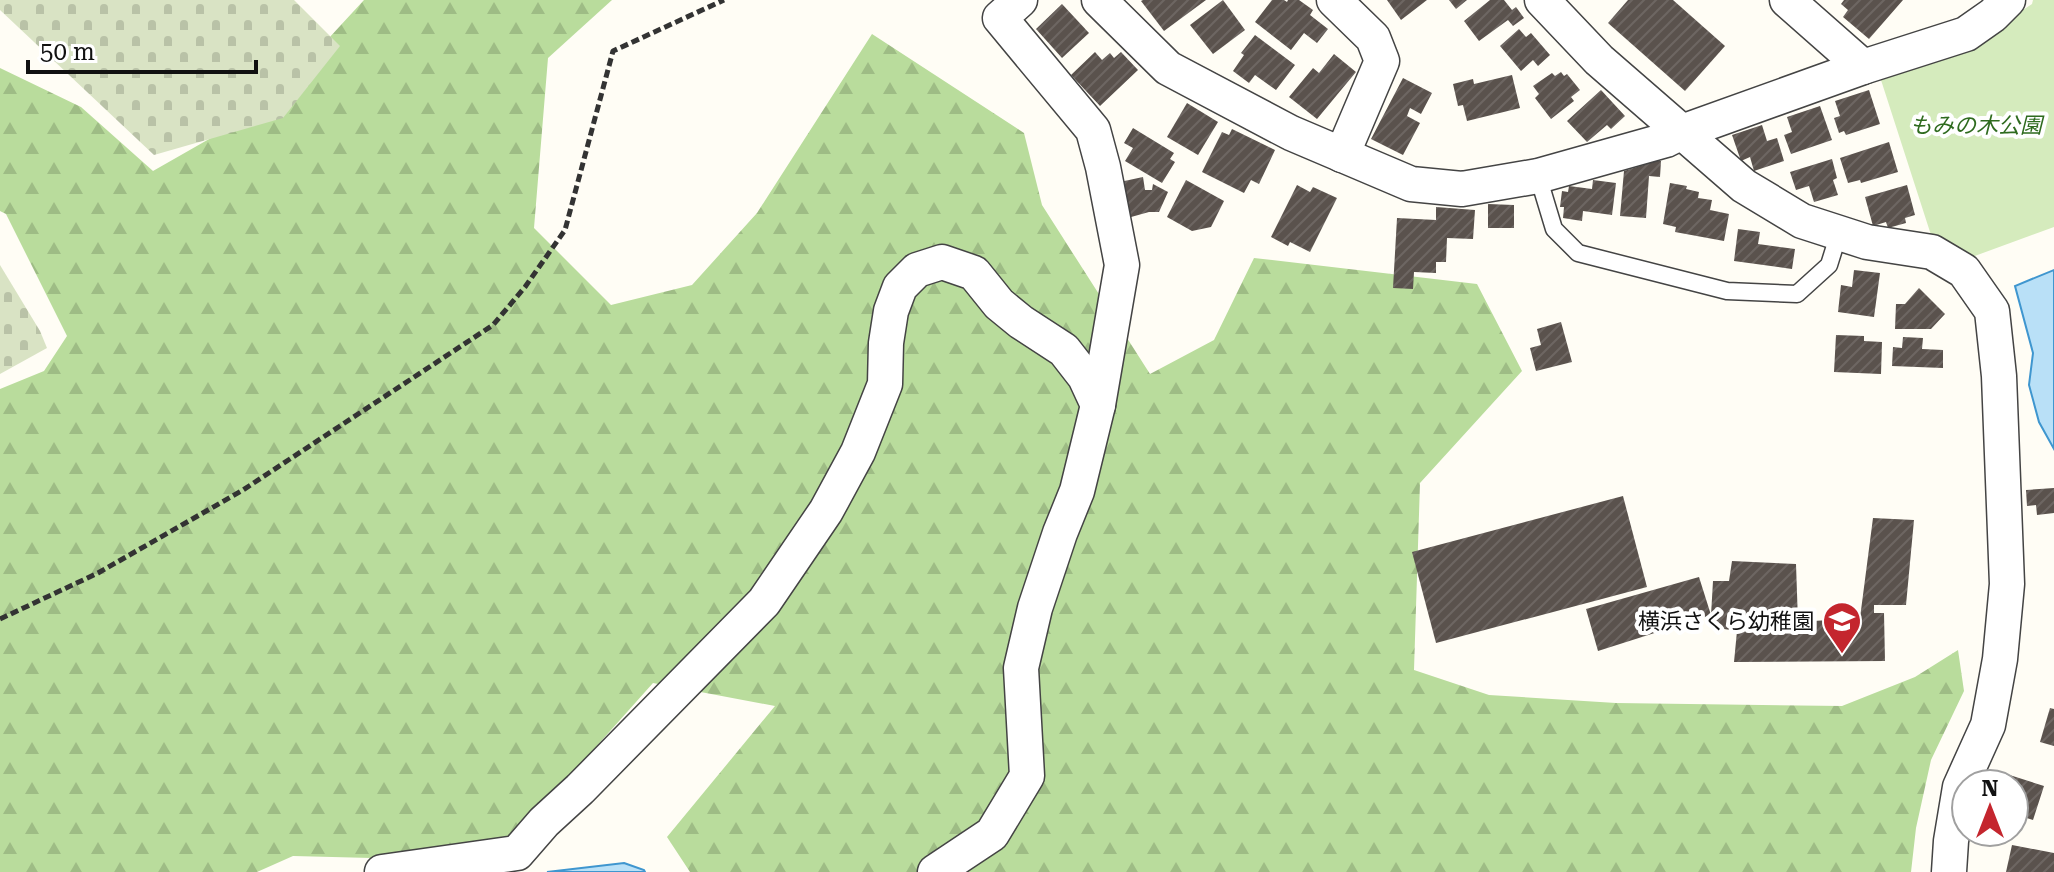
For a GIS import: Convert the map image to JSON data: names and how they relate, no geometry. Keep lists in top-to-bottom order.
{
  "parks": ["もみの木公園"],
  "places": {
    "school or university": ["横浜さくら幼稚園"]
  },
  "scale_bar": "50 m",
  "north": "top"
}
